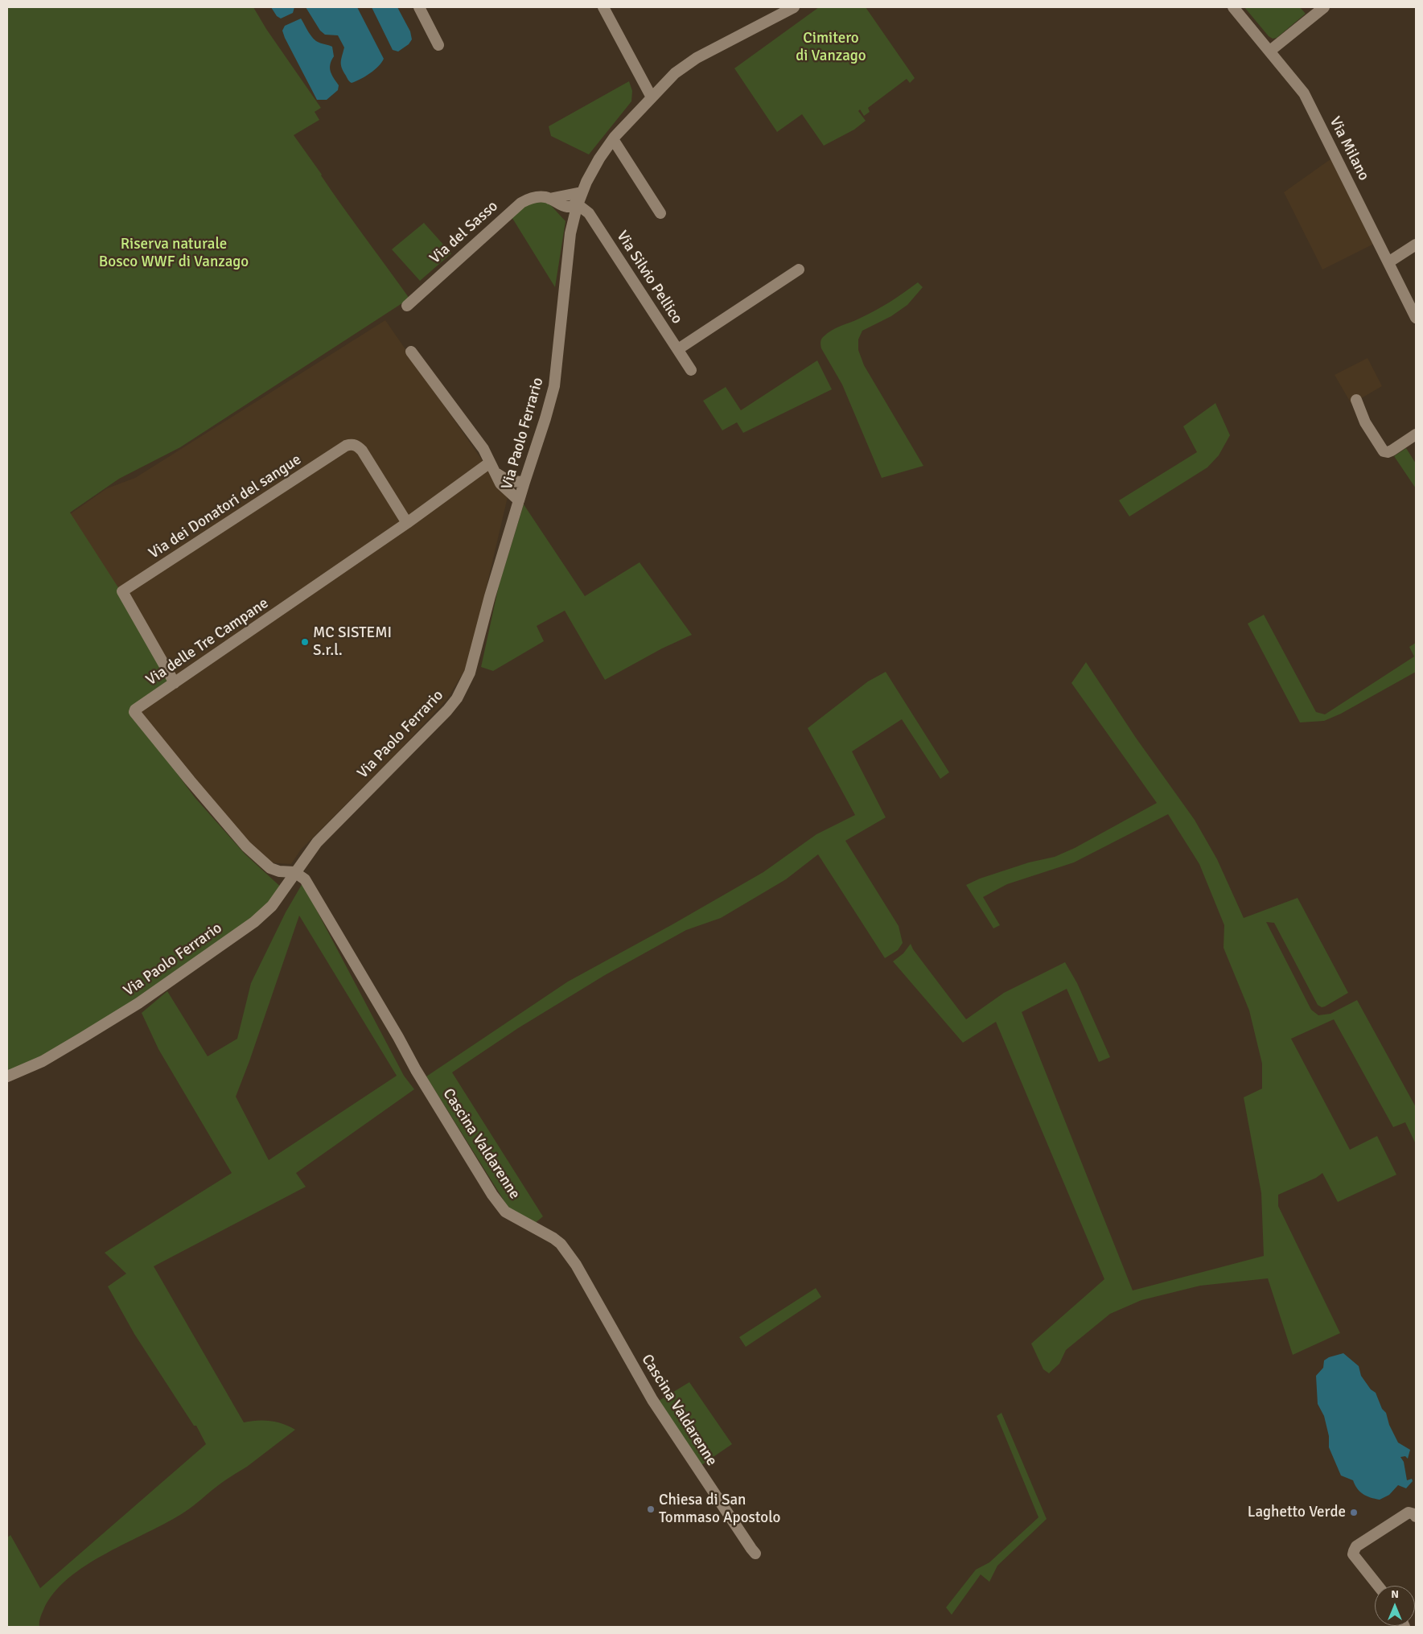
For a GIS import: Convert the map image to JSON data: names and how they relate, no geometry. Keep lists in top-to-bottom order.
{
  "streets": {
    "street": [
      "Via Milano",
      "Via del Sasso",
      "Via Silvio Pellico",
      "Via Paolo Ferrario",
      "Via dei Donatori del sangue",
      "Via delle Tre Campane",
      "Cascina Valdarenne"
    ]
  },
  "crossings": [
    ["Via del Sasso", "Via Silvio Pellico"],
    ["Via del Sasso", "Via Paolo Ferrario"],
    ["Via Silvio Pellico", "Via Paolo Ferrario"],
    ["Via Paolo Ferrario", "Via delle Tre Campane"],
    ["Via Paolo Ferrario", "Cascina Valdarenne"],
    ["Via dei Donatori del sangue", "Via delle Tre Campane"],
    ["Via delle Tre Campane", "Cascina Valdarenne"]
  ],
  "parks": ["Cimitero di Vanzago", "Riserva naturale Bosco WWF di Vanzago"],
  "places": ["MC SISTEMI S.r.l.", "Chiesa di San Tommaso Apostolo", "Laghetto Verde"],
  "north": "top"
}
